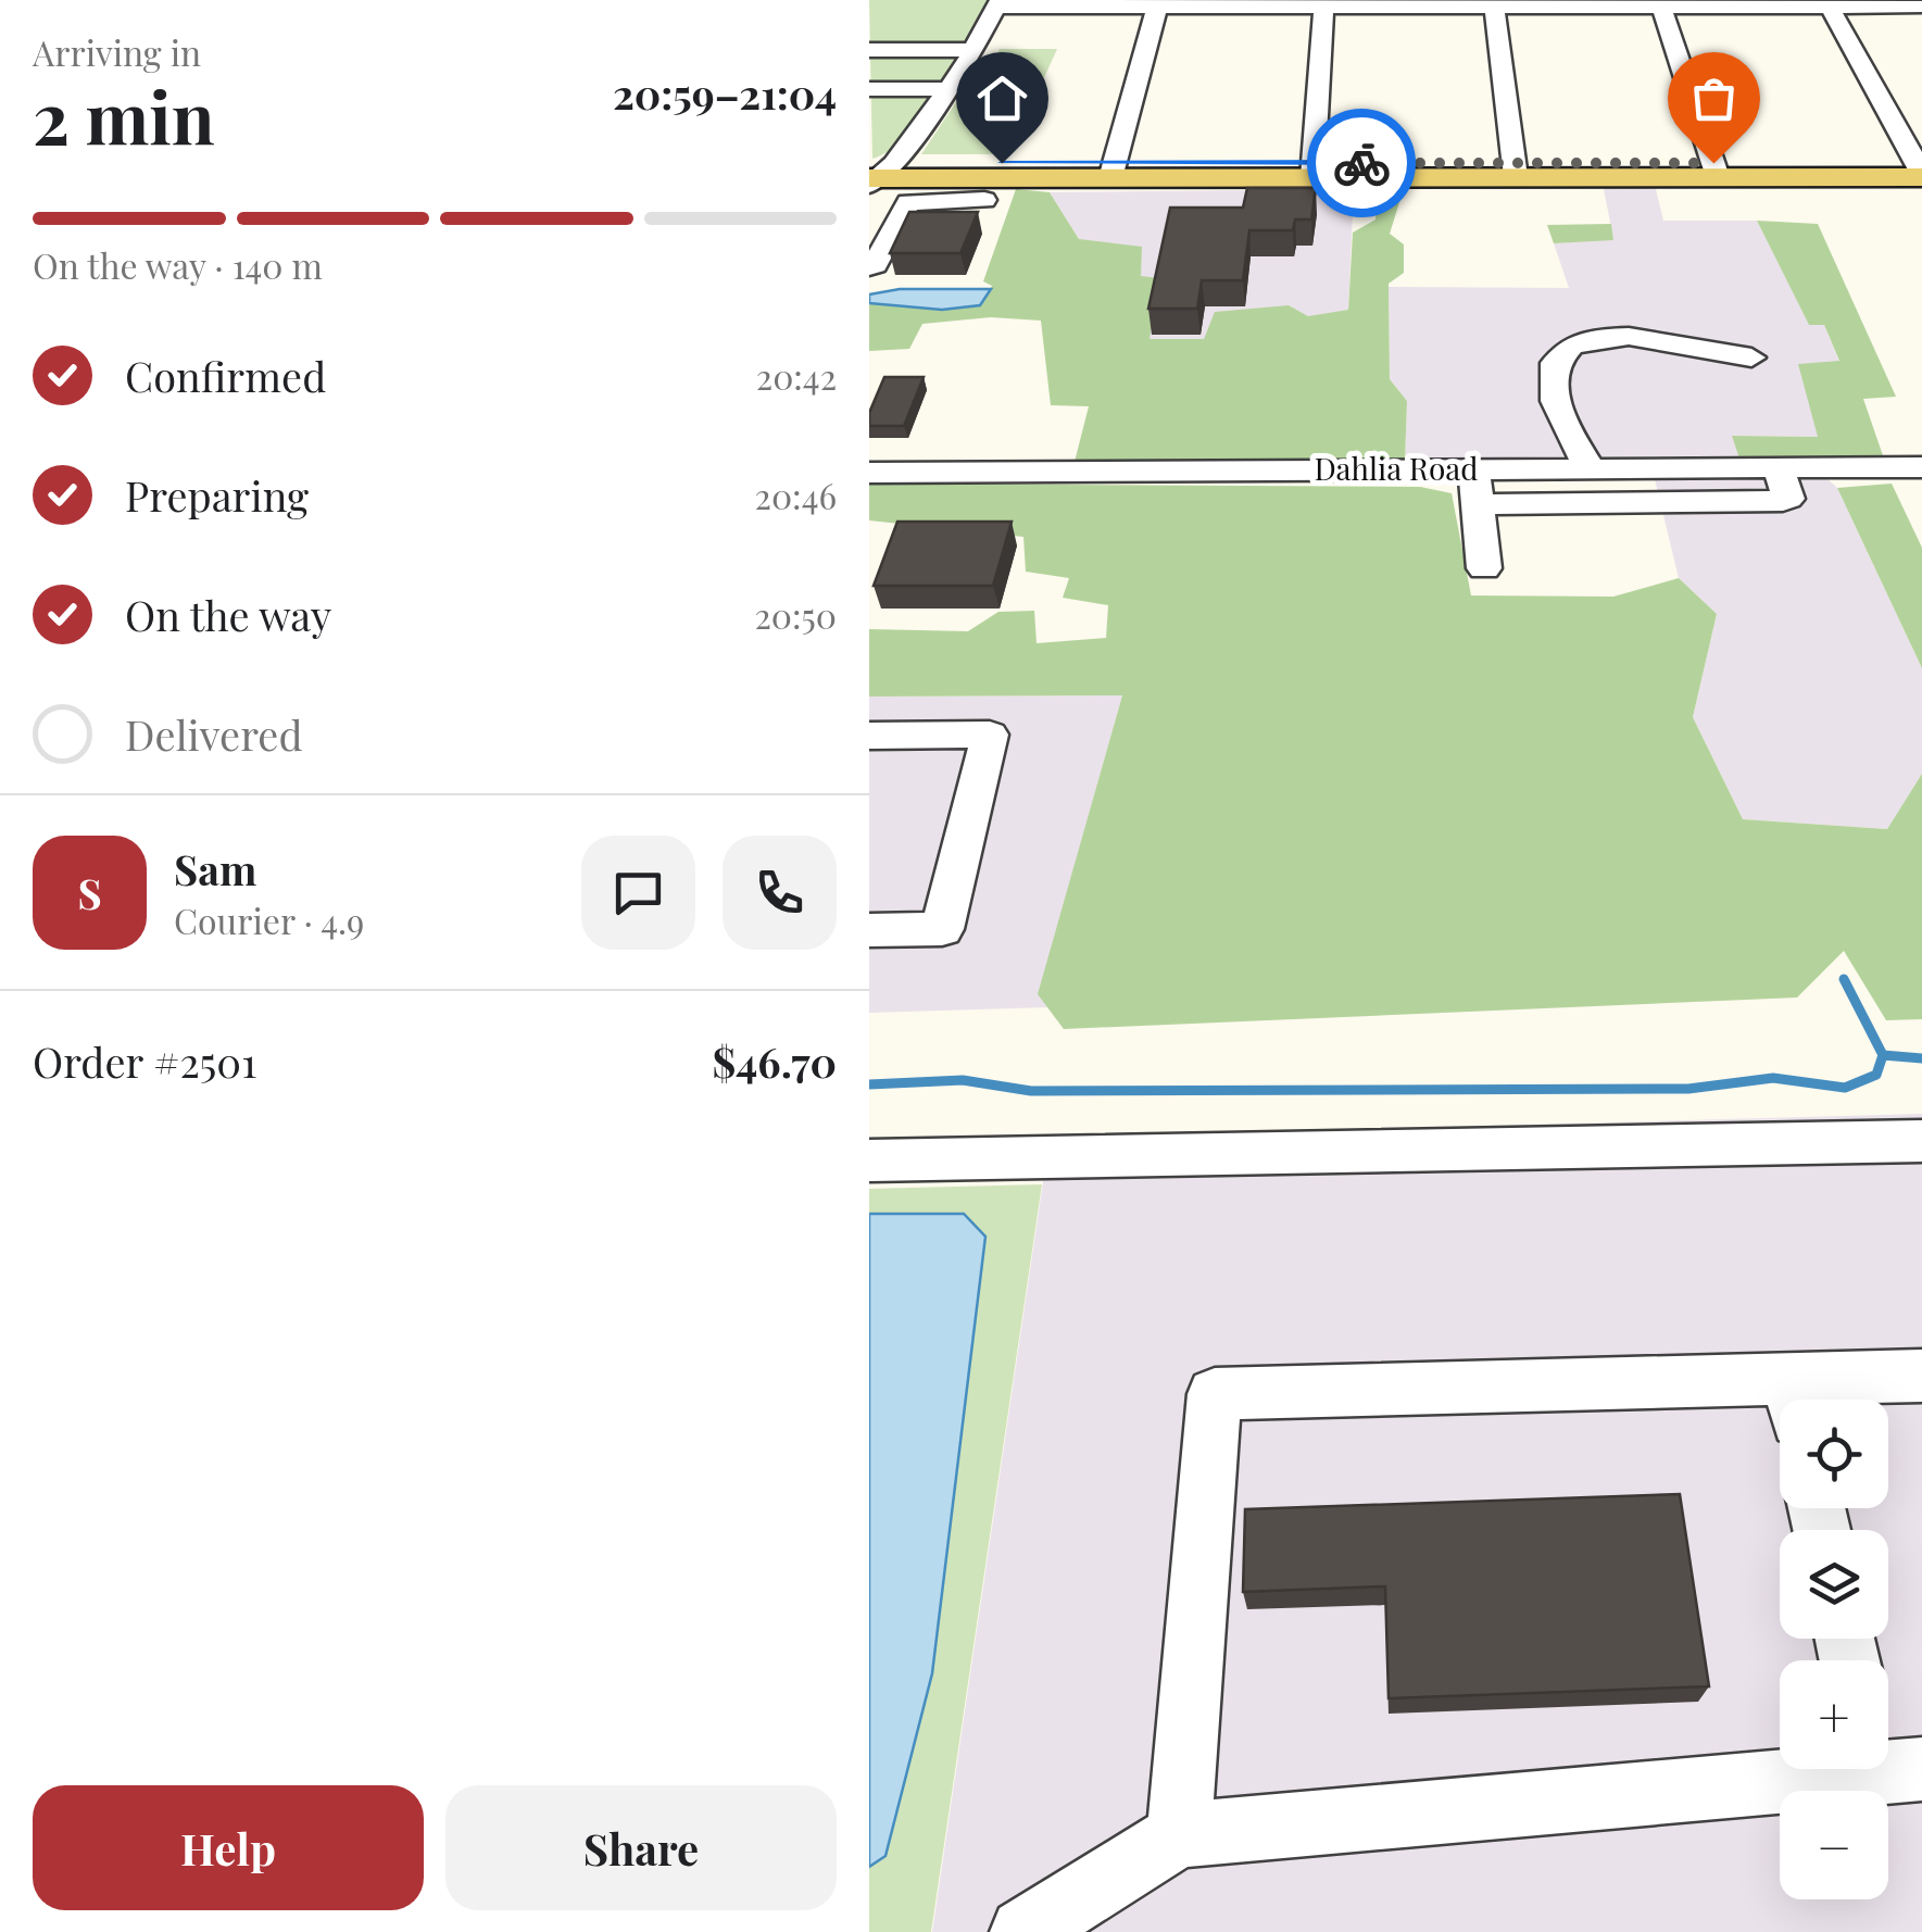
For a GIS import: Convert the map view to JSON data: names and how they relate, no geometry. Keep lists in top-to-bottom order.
{
  "streets": {
    "street": ["Dahlia Road"]
  },
  "page": {
    "heading": ["2 min", "Arriving in", "20:59–21:04"],
    "panel": [
      "Sam",
      "Courier · 4.9",
      "Order #2501",
      "$46.70"
    ],
    "bar": "On the way · 140 m",
    "list": [
      ["Confirmed", "20:42"],
      ["Preparing", "20:46"],
      ["On the way", "20:50"],
      "Delivered"
    ],
    "round": "S",
    "map_buttons": ["+", "−"],
    "buttons": ["Help", "Share"]
  }
}
